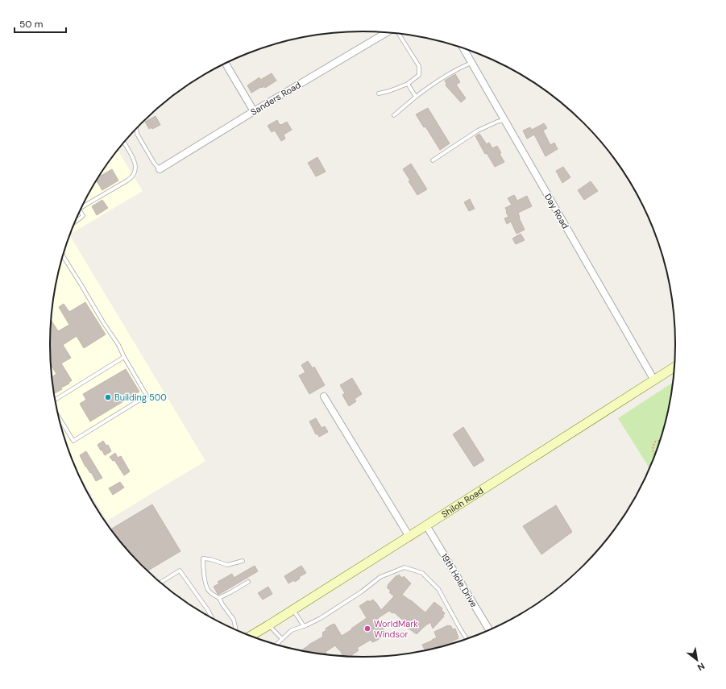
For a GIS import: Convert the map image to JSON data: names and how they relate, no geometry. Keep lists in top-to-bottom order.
{
  "streets": {
    "main road": ["Shiloh Road"],
    "street": ["Sanders Road", "Day Road", "19th Hole Drive"]
  },
  "crossings": [
    ["Day Road", "Shiloh Road"],
    ["Shiloh Road", "19th Hole Drive"]
  ],
  "places": ["Building 500", "WorldMark Windsor"],
  "scale_bar": "50 m",
  "north": "bottom right"
}
